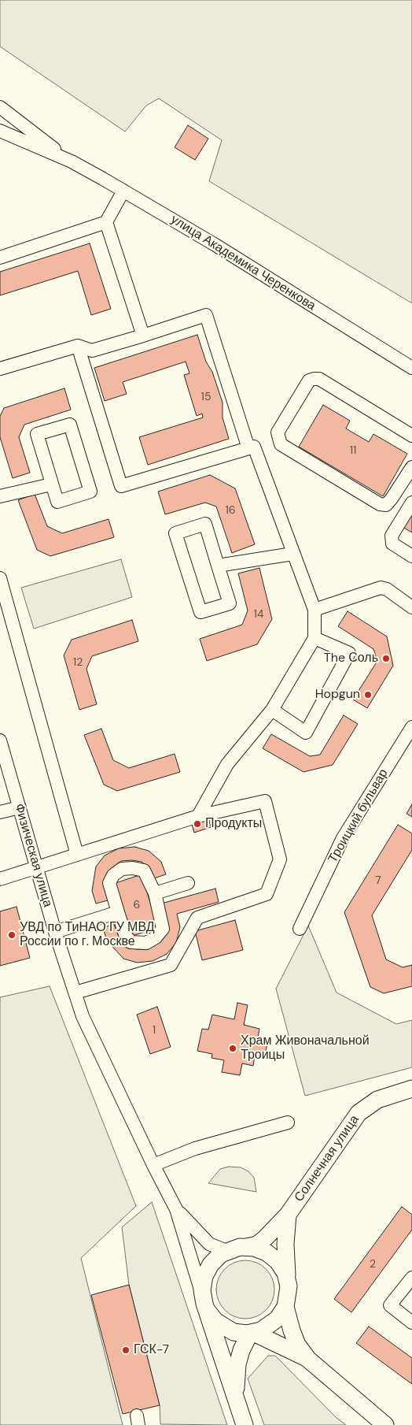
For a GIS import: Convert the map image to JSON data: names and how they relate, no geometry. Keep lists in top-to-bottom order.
{
  "streets": {
    "main road": ["Солнечная улица"],
    "street": ["улица Академика Черенкова", "Троицкий бульвар", "Физическая улица"]
  },
  "places": [
    "The Соль",
    "Hopgun",
    "Продукты",
    "УВД по ТиНАО ГУ МВД России по г. Москве",
    "Храм Живоначальной Троицы",
    "ГСК-7"
  ],
  "house_numbers": [
    "15",
    "11",
    "16",
    "14",
    "12",
    "7",
    "6",
    "1",
    "2"
  ]
}
